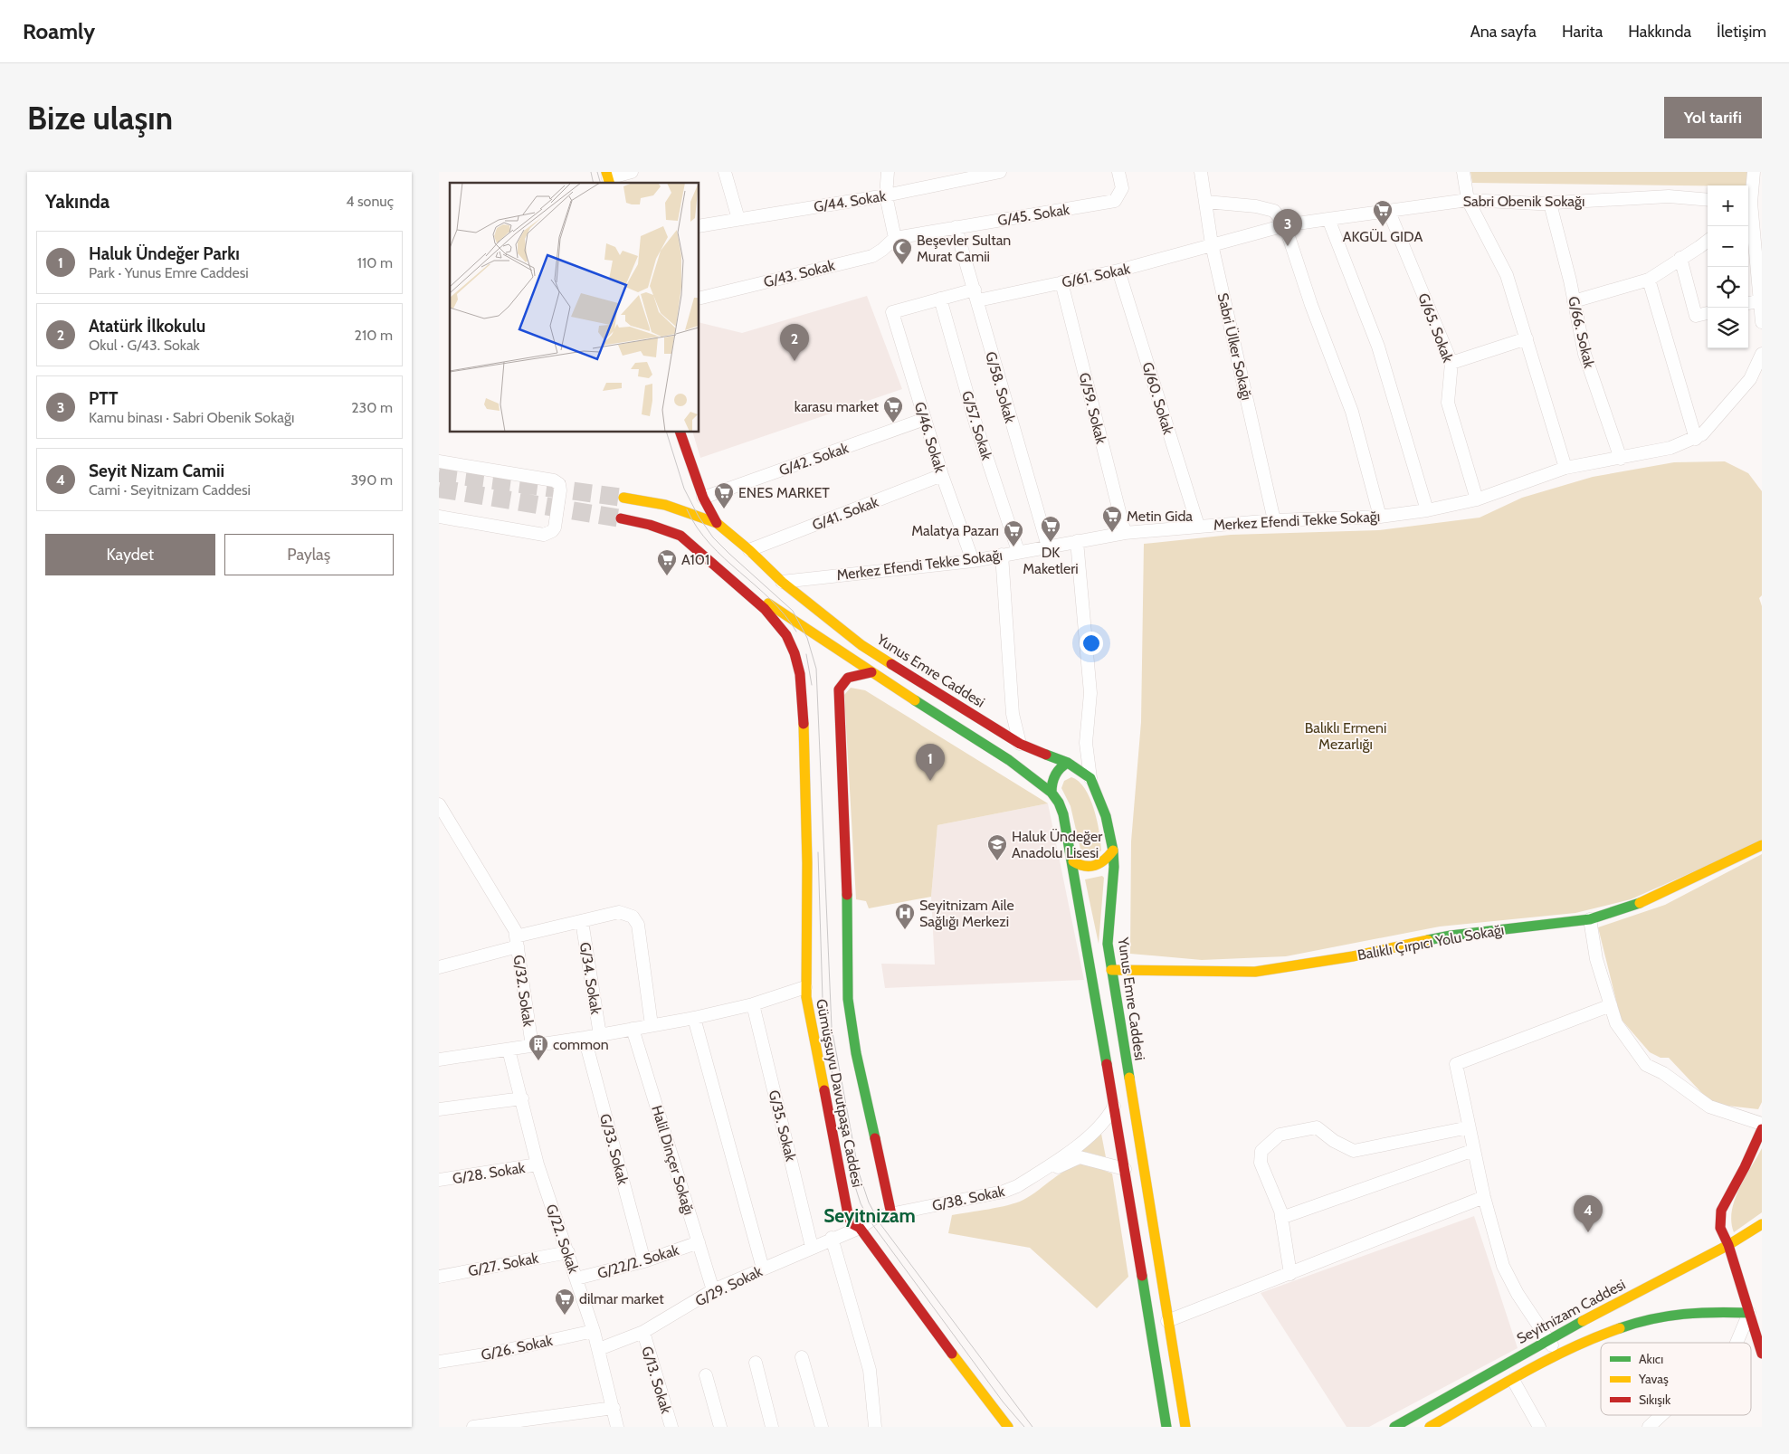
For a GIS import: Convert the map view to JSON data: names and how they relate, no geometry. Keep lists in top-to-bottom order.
{
  "streets": {
    "main road": [
      "Yunus Emre Caddesi",
      "Balıklı Çırpıcı Yolu Sokağı",
      "Gümüşsuyu Davutpaşa Caddesi",
      "Seyitnizam Caddesi"
    ],
    "street": [
      "G/44. Sokak",
      "Sabri Obenik Sokağı",
      "G/45. Sokak",
      "G/43. Sokak",
      "G/61. Sokak",
      "G/65. Sokak",
      "G/66. Sokak",
      "Sabri Ülker Sokağı",
      "G/58. Sokak",
      "G/60. Sokak",
      "G/59. Sokak",
      "G/57. Sokak",
      "G/46. Sokak",
      "G/42. Sokak",
      "G/41. Sokak",
      "Merkez Efendi Tekke Sokağı",
      "G/34. Sokak",
      "G/32. Sokak",
      "G/35. Sokak",
      "G/33. Sokak",
      "Halil Dinçer Sokağı",
      "G/28. Sokak",
      "G/38. Sokak",
      "G/22. Sokak",
      "G/22/2. Sokak",
      "G/27. Sokak",
      "G/29. Sokak",
      "G/26. Sokak",
      "G/13. Sokak"
    ]
  },
  "crossings": [
    ["Sabri Obenik Sokağı", "G/61. Sokak"],
    ["Sabri Obenik Sokağı", "G/65. Sokak"],
    ["Sabri Obenik Sokağı", "G/66. Sokak"],
    ["G/45. Sokak", "G/43. Sokak"],
    ["G/45. Sokak", "G/58. Sokak"],
    ["G/61. Sokak", "Sabri Ülker Sokağı"],
    ["G/61. Sokak", "G/58. Sokak"],
    ["G/61. Sokak", "G/60. Sokak"],
    ["G/61. Sokak", "G/59. Sokak"],
    ["G/65. Sokak", "Merkez Efendi Tekke Sokağı"],
    ["G/66. Sokak", "Merkez Efendi Tekke Sokağı"],
    ["Sabri Ülker Sokağı", "Merkez Efendi Tekke Sokağı"],
    ["G/58. Sokak", "Merkez Efendi Tekke Sokağı"],
    ["G/60. Sokak", "Merkez Efendi Tekke Sokağı"],
    ["G/59. Sokak", "Merkez Efendi Tekke Sokağı"],
    ["G/57. Sokak", "G/46. Sokak"],
    ["G/57. Sokak", "Merkez Efendi Tekke Sokağı"],
    ["G/46. Sokak", "G/42. Sokak"],
    ["G/46. Sokak", "G/41. Sokak"],
    ["G/46. Sokak", "Merkez Efendi Tekke Sokağı"],
    ["G/41. Sokak", "Yunus Emre Caddesi"],
    ["Merkez Efendi Tekke Sokağı", "Yunus Emre Caddesi"],
    ["Yunus Emre Caddesi", "Balıklı Çırpıcı Yolu Sokağı"],
    ["Gümüşsuyu Davutpaşa Caddesi", "G/38. Sokak"],
    ["Gümüşsuyu Davutpaşa Caddesi", "G/29. Sokak"],
    ["G/35. Sokak", "G/29. Sokak"],
    ["G/33. Sokak", "G/22/2. Sokak"],
    ["Halil Dinçer Sokağı", "G/22/2. Sokak"],
    ["Halil Dinçer Sokağı", "G/29. Sokak"],
    ["G/28. Sokak", "G/22. Sokak"],
    ["G/38. Sokak", "G/29. Sokak"],
    ["G/22. Sokak", "G/22/2. Sokak"],
    ["G/22. Sokak", "G/27. Sokak"],
    ["G/22. Sokak", "G/29. Sokak"],
    ["G/22. Sokak", "G/26. Sokak"],
    ["G/29. Sokak", "G/13. Sokak"]
  ],
  "districts": ["Seyitnizam"],
  "parks": ["Balıklı Ermeni Mezarlığı"],
  "places": {
    "supermarket": [
      "AKGÜL GIDA",
      "karasu market",
      "ENES MARKET",
      "Metin Gida",
      "DK Maketleri",
      "Malatya Pazarı",
      "A101",
      "dilmar market"
    ],
    "mosque": ["Beşevler Sultan Murat Camii"],
    "school or university": ["Haluk Ündeğer Anadolu Lisesi"],
    "hospital": ["Seyitnizam Aile Sağlığı Merkezi"],
    "building": ["common"]
  },
  "legend": ["Akıcı", "Yavaş", "Sıkışık"],
  "page": {
    "header": "Roamly",
    "nav": [
      "Ana sayfa",
      "Harita",
      "Hakkında",
      "İletişim"
    ],
    "buttons": [
      "Yol tarifi",
      ["Kaydet", "Paylaş"]
    ],
    "title": "Bize ulaşın",
    "heading": ["Yakında", "4 sonuç"],
    "map_buttons": ["+", "−"],
    "pins": [
      "3",
      "2",
      "1",
      "4"
    ],
    "list": [
      {
        "mark": "1",
        "name": "Haluk Ündeğer Parkı",
        "note": "Park · Yunus Emre Caddesi",
        "value": "110 m"
      },
      {
        "mark": "2",
        "name": "Atatürk İlkokulu",
        "note": "Okul · G/43. Sokak",
        "value": "210 m"
      },
      {
        "mark": "3",
        "name": "PTT",
        "note": "Kamu binası · Sabri Obenik Sokağı",
        "value": "230 m"
      },
      {
        "mark": "4",
        "name": "Seyit Nizam Camii",
        "note": "Cami · Seyitnizam Caddesi",
        "value": "390 m"
      }
    ]
  }
}
